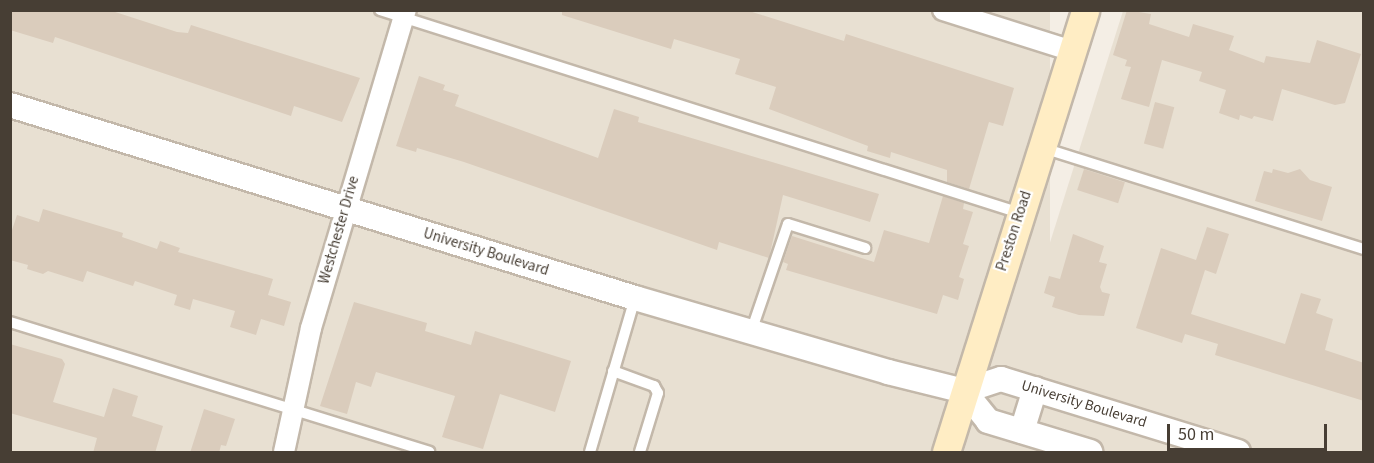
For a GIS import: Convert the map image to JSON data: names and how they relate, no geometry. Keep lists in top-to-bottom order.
{
  "streets": {
    "main road": ["Preston Road"],
    "street": ["Westchester Drive", "University Boulevard"]
  },
  "crossings": [
    ["Westchester Drive", "University Boulevard"],
    ["Preston Road", "University Boulevard"]
  ],
  "scale_bar": "50 m"
}
